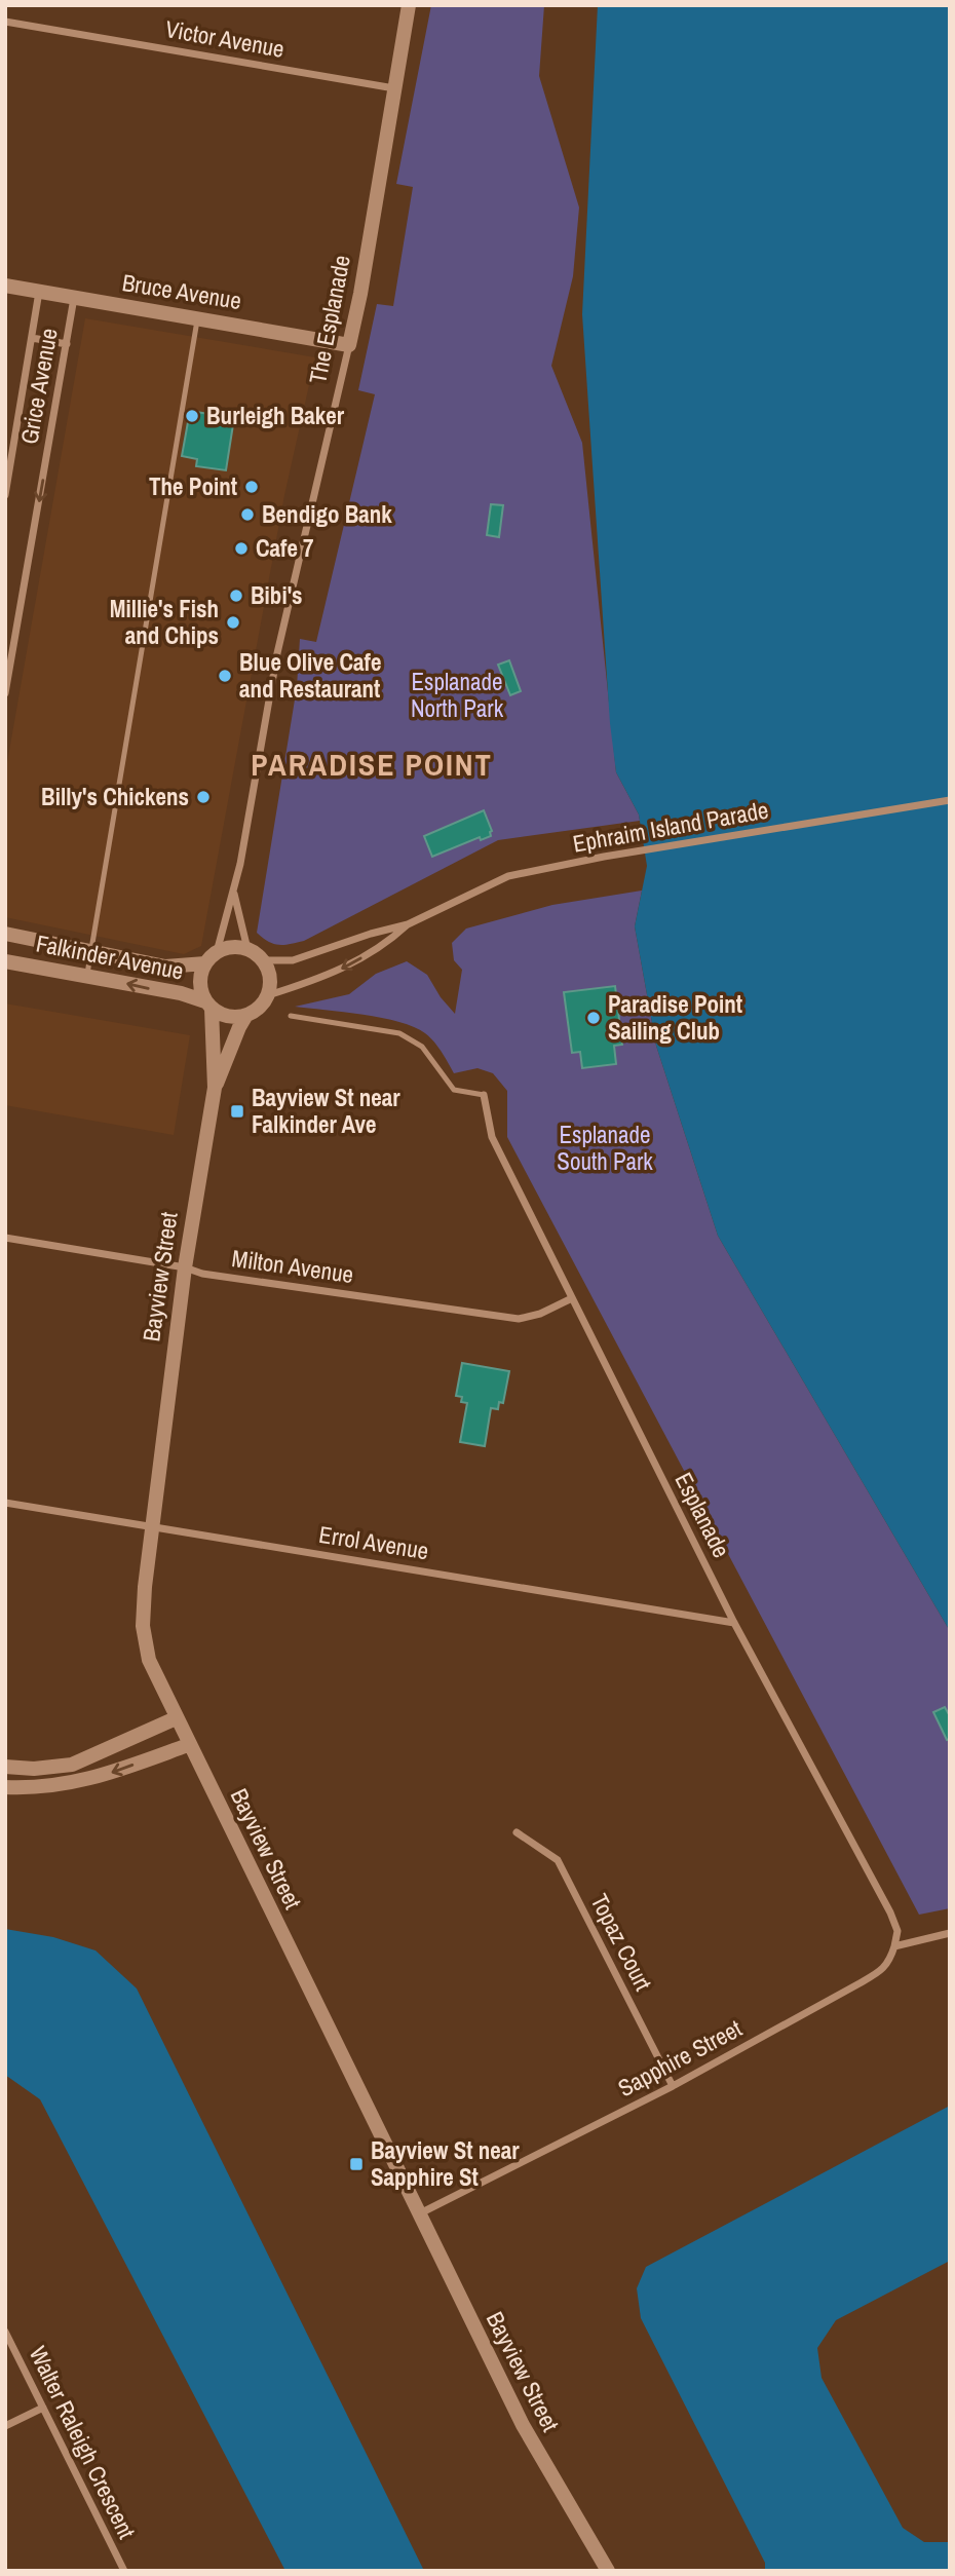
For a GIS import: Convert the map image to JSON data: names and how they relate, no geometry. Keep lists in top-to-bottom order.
{
  "streets": {
    "street": [
      "Victor Avenue",
      "Bruce Avenue",
      "The Esplanade",
      "Grice Avenue",
      "Ephraim Island Parade",
      "Falkinder Avenue",
      "Milton Avenue",
      "Bayview Street",
      "Esplanade",
      "Errol Avenue",
      "Topaz Court",
      "Sapphire Street",
      "Walter Raleigh Crescent"
    ]
  },
  "crossings": [
    ["Victor Avenue", "The Esplanade"],
    ["Bruce Avenue", "The Esplanade"],
    ["Bruce Avenue", "Grice Avenue"],
    ["The Esplanade", "Ephraim Island Parade"],
    ["The Esplanade", "Falkinder Avenue"],
    ["The Esplanade", "Bayview Street"],
    ["Ephraim Island Parade", "Falkinder Avenue"],
    ["Ephraim Island Parade", "Bayview Street"],
    ["Falkinder Avenue", "Bayview Street"],
    ["Milton Avenue", "Bayview Street"],
    ["Milton Avenue", "Esplanade"],
    ["Bayview Street", "Errol Avenue"],
    ["Bayview Street", "Sapphire Street"],
    ["Esplanade", "Errol Avenue"],
    ["Esplanade", "Sapphire Street"],
    ["Topaz Court", "Sapphire Street"]
  ],
  "districts": ["PARADISE POINT"],
  "parks": ["Esplanade North Park", "Esplanade South Park"],
  "places": {
    "other": [
      "Burleigh Baker",
      "The Point",
      "Bendigo Bank",
      "Cafe 7",
      "Bibi's",
      "Millie's Fish and Chips",
      "Blue Olive Cafe and Restaurant",
      "Billy's Chickens",
      "Paradise Point Sailing Club"
    ],
    "transit": ["Bayview St near Falkinder Ave", "Bayview St near Sapphire St"]
  }
}
